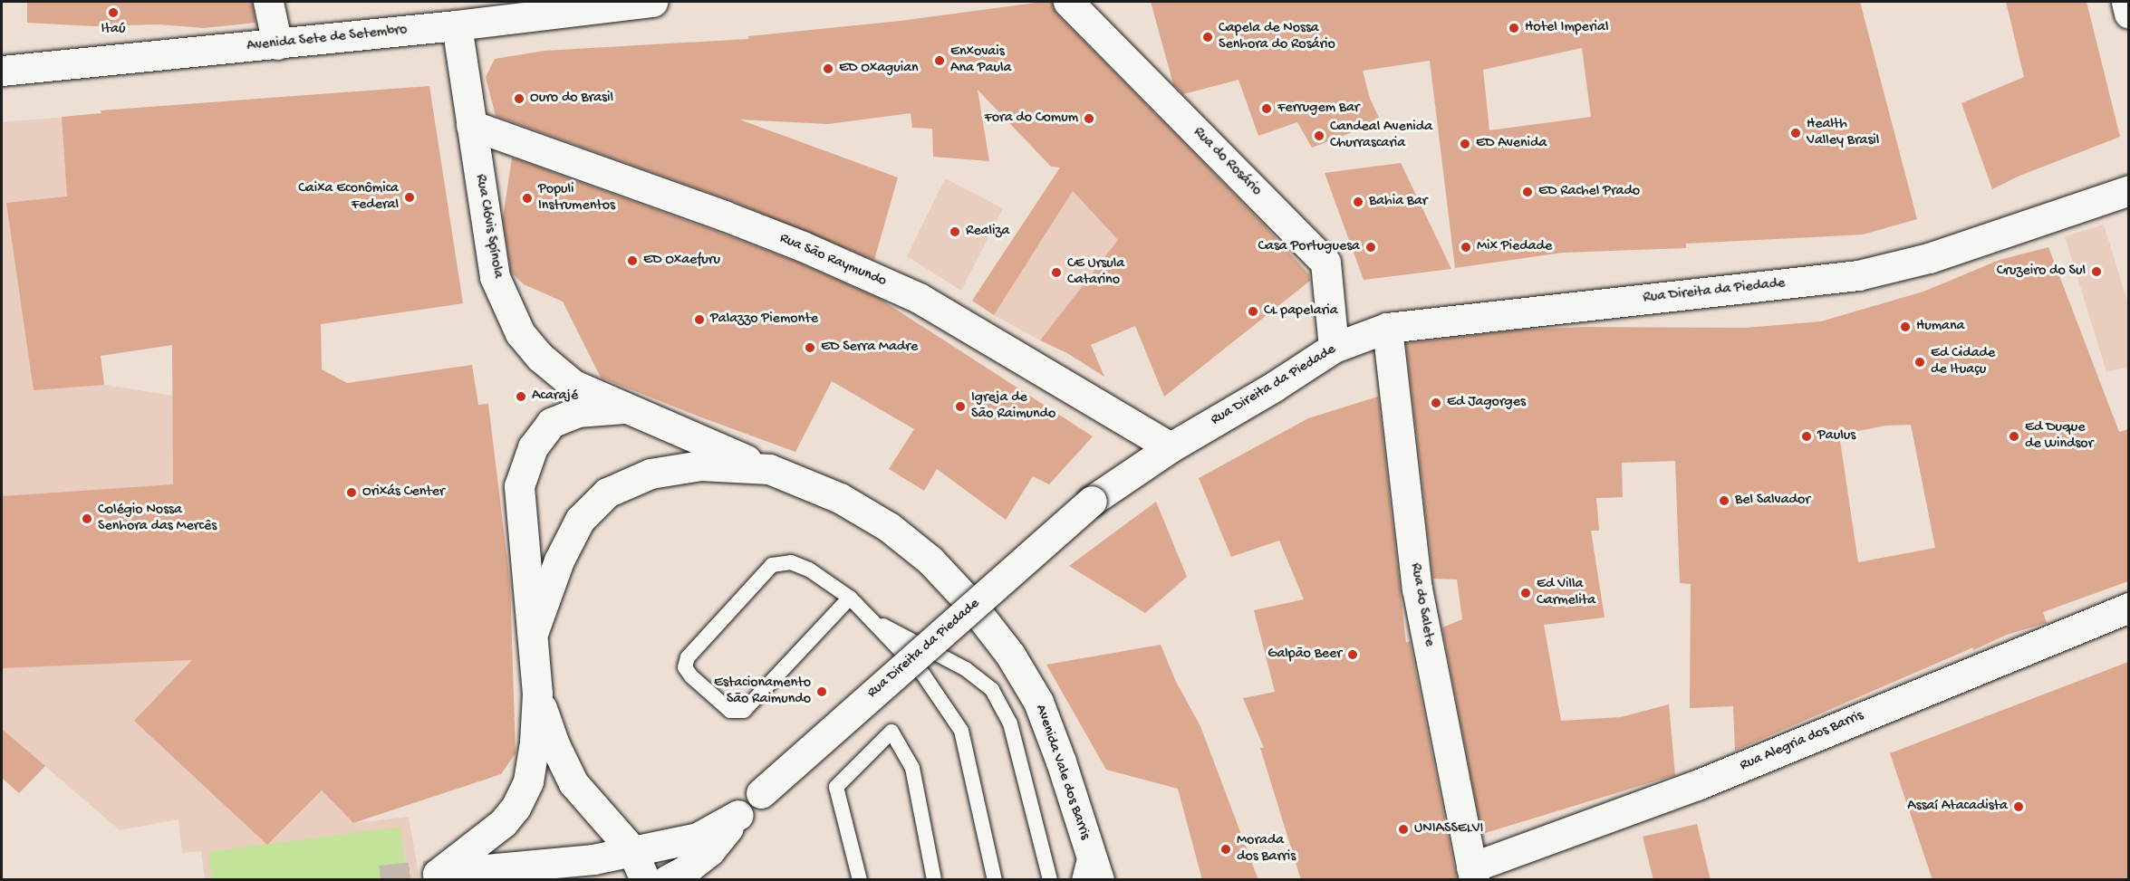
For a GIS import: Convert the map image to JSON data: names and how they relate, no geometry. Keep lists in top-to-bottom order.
{
  "streets": {
    "street": [
      "Avenida Sete de Setembro",
      "Rua do Rosário",
      "Rua Clóvis Spínola",
      "Rua São Raymundo",
      "Rua Direita da Piedade",
      "Rua do Salete",
      "Rua Alegria dos Barris",
      "Avenida Vale dos Barris"
    ]
  },
  "crossings": [
    ["Avenida Sete de Setembro", "Rua Clóvis Spínola"],
    ["Rua do Rosário", "Rua Direita da Piedade"],
    ["Rua Clóvis Spínola", "Rua São Raymundo"],
    ["Rua Clóvis Spínola", "Avenida Vale dos Barris"],
    ["Rua São Raymundo", "Rua Direita da Piedade"],
    ["Rua Direita da Piedade", "Rua do Salete"],
    ["Rua do Salete", "Rua Alegria dos Barris"]
  ],
  "places": [
    "Itaú",
    "Hotel Imperial",
    "Capela de Nossa Senhora do Rosário",
    "Enxovais Ana Paula",
    "ED Oxaguian",
    "Ouro do Brasil",
    "Ferrugem Bar",
    "Fora do Comum",
    "Health Valley Brasil",
    "Candeal Avenida Churrascaria",
    "ED Avenida",
    "ED Rachel Prado",
    "Caixa Econômica Federal",
    "Populi Instrumentos",
    "Bahia Bar",
    "Realiza",
    "Casa Portuguesa",
    "Mix Piedade",
    "ED Oxaefuru",
    "Cruzeiro do Sul",
    "CE Ursula Catarino",
    "CL papelaria",
    "Palazzo Piemonte",
    "Humana",
    "ED Serra Madre",
    "Ed Cidade de Ituaçu",
    "Acarajé",
    "Ed Jagorges",
    "Igreja de São Raimundo",
    "Paulus",
    "Ed Duque de Windsor",
    "Orixás Center",
    "Bel Salvador",
    "Colégio Nossa Senhora das Mercês",
    "Ed Villa Carmelita",
    "Galpão Beer",
    "Estacionamento São Raimundo",
    "Assaí Atacadista",
    "UNIASSELVI",
    "Morada dos Barris"
  ]
}
